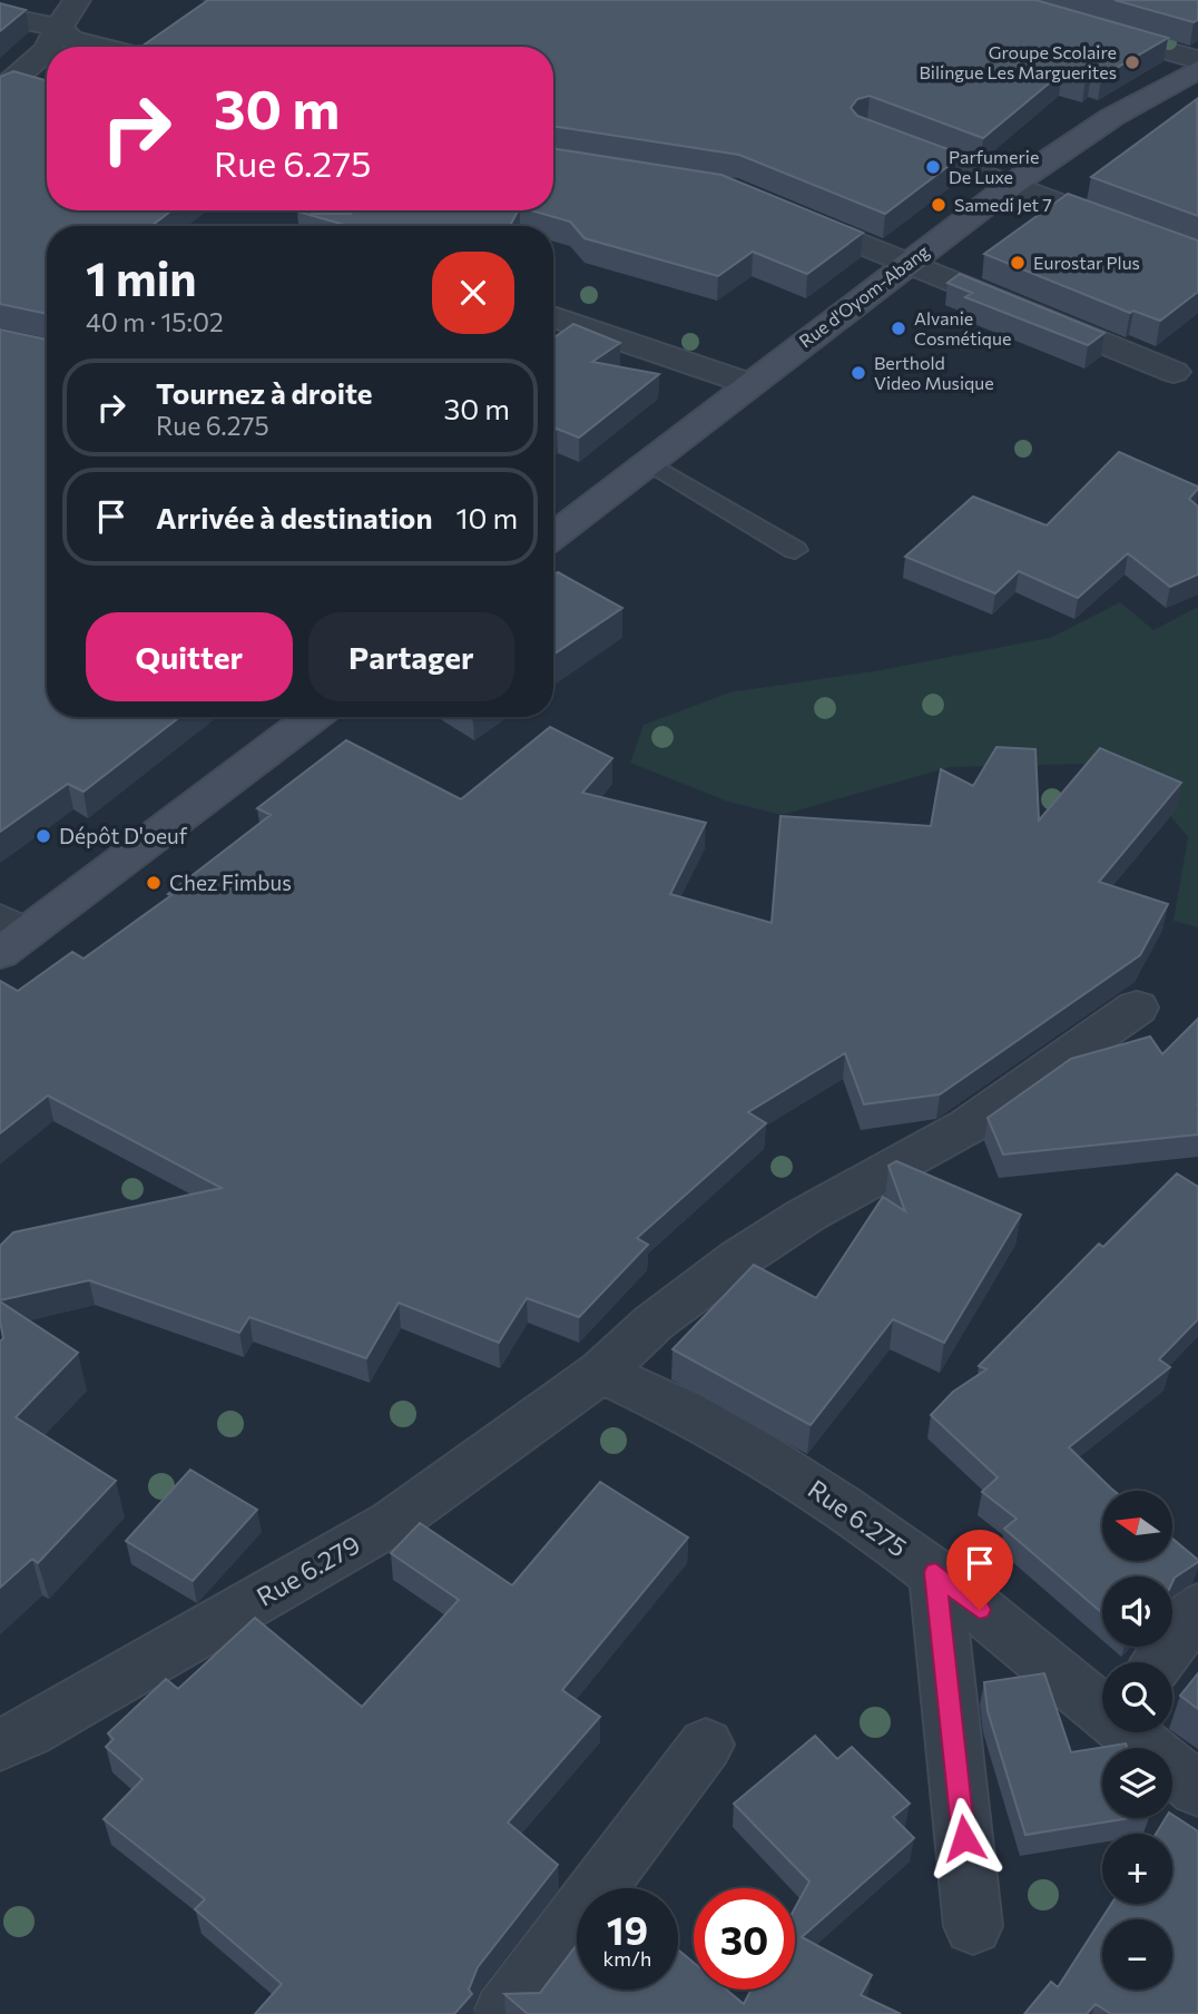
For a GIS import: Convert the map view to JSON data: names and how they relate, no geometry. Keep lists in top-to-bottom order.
{
  "streets": {
    "main road": ["Rue d'Oyom-Abang"],
    "street": ["Rue 6.275", "Rue 6.279"]
  },
  "crossings": [
    ["Rue 6.275", "Rue 6.279"]
  ],
  "places": [
    "Groupe Scolaire Bilingue Les Marguerites",
    "Parfumerie De Luxe",
    "Samedi Jet 7",
    "Eurostar Plus",
    "Alvanie Cosmétique",
    "Berthold Video Musique",
    "Dépôt D'oeuf",
    "Chez Fimbus"
  ],
  "north": "left",
  "page": {
    "turn": ["30 m", "Rue 6.275"],
    "heading": ["1 min", "40 m · 15:02"],
    "list": [
      {
        "name": "Tournez à droite",
        "note": "Rue 6.275",
        "value": "30 m"
      },
      {
        "name": "Arrivée à destination",
        "value": "10 m"
      }
    ],
    "buttons": ["Quitter", "Partager"],
    "map_buttons": ["+", "−"],
    "speed": "19 km/h",
    "limit": "30"
  }
}
